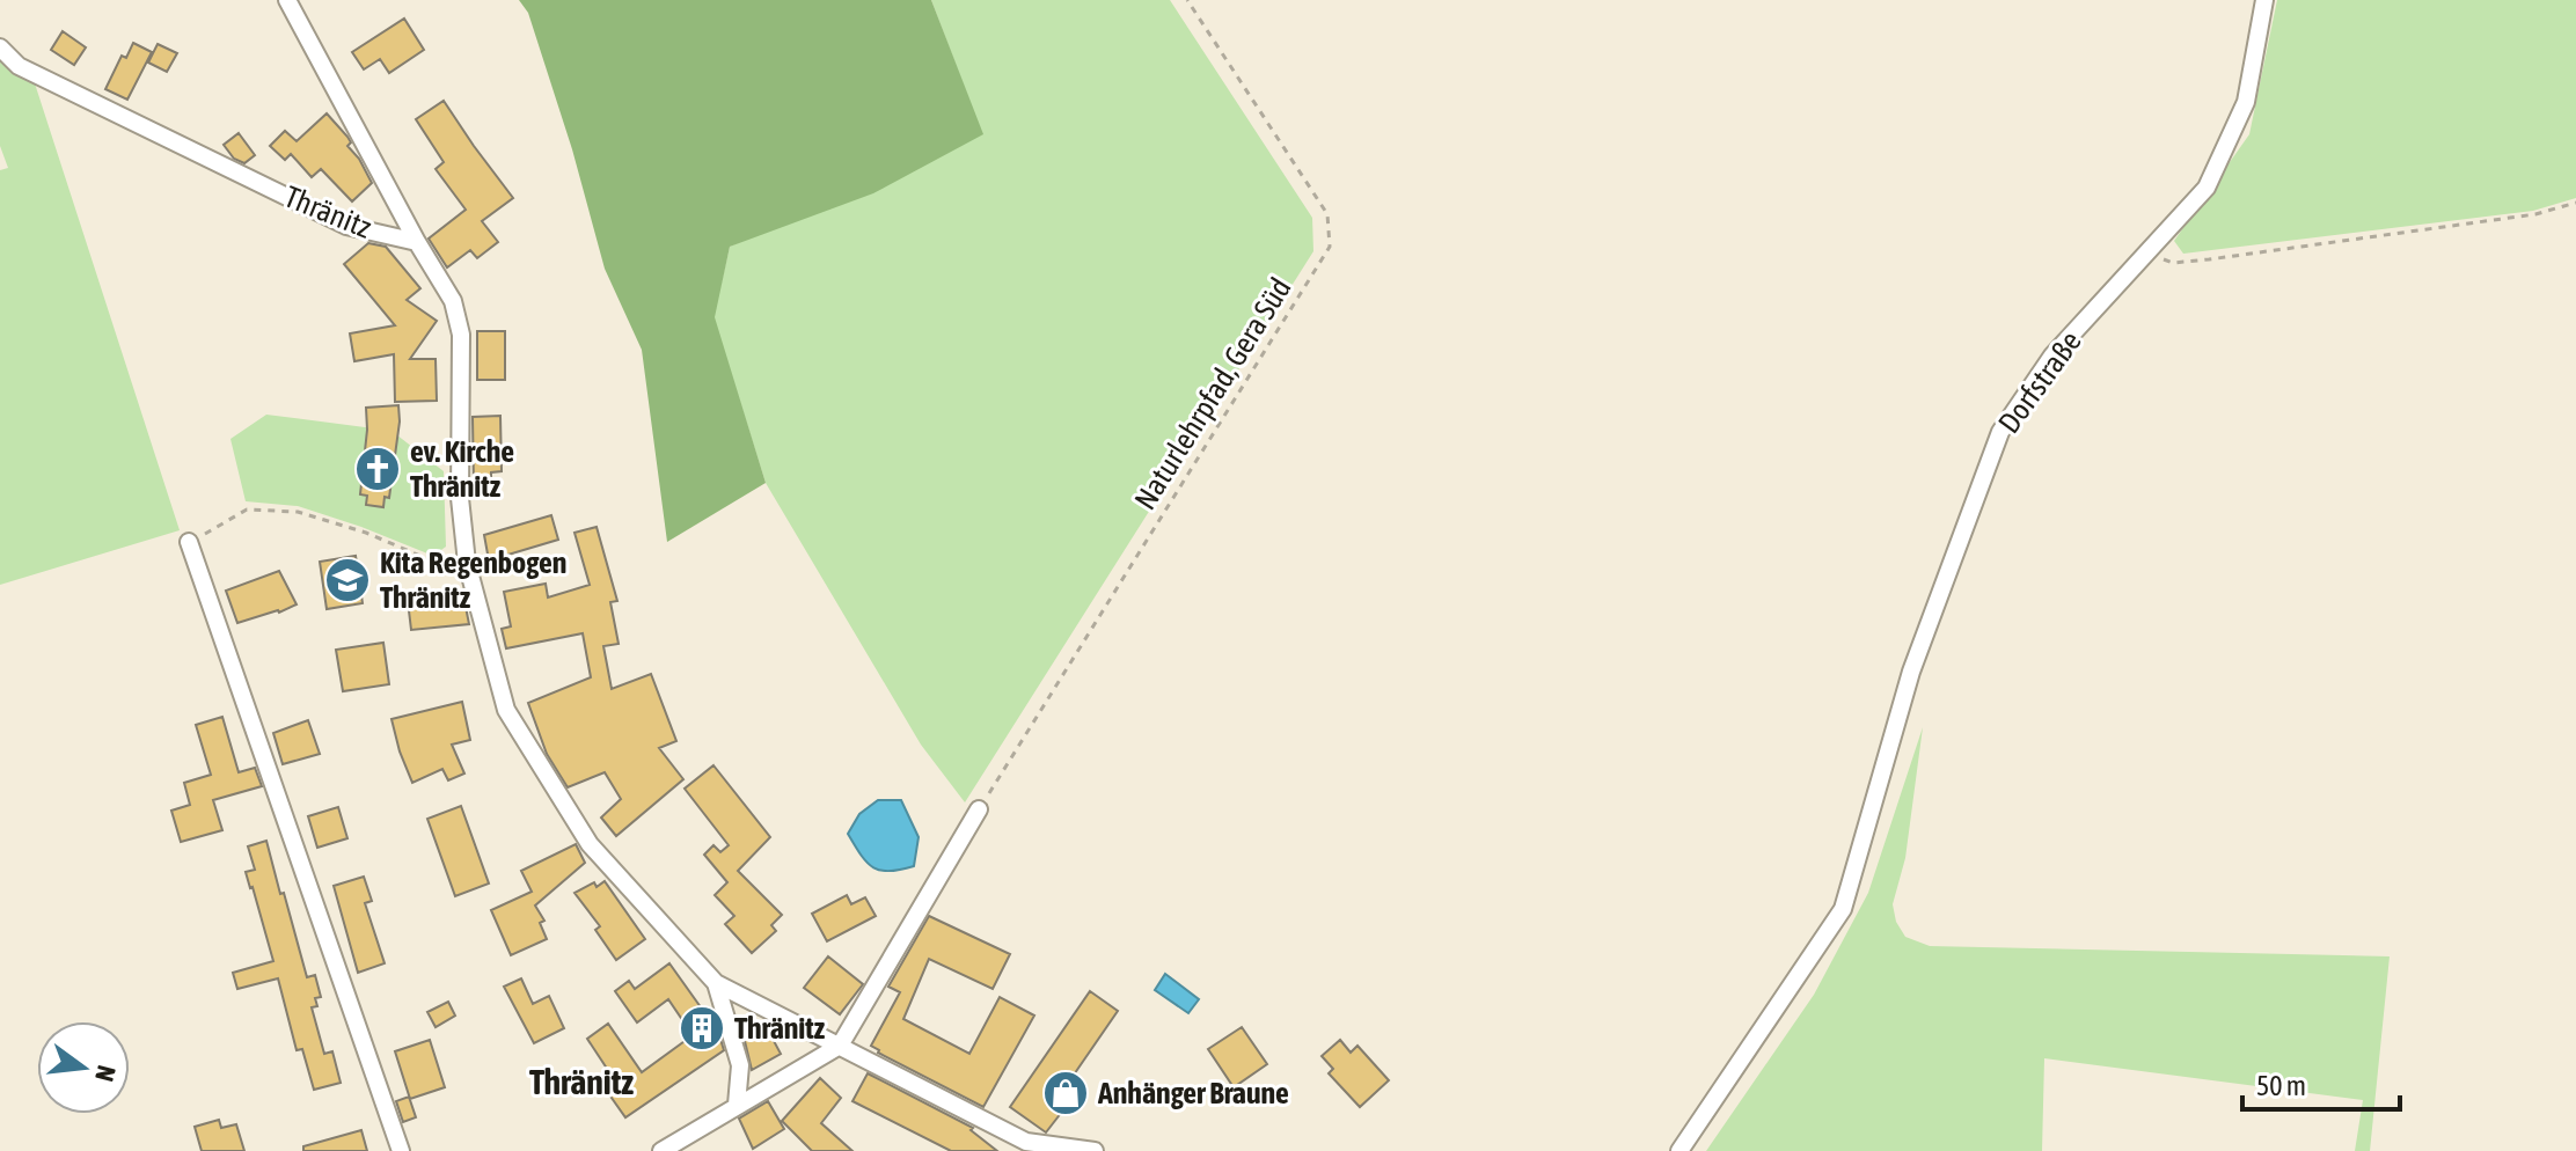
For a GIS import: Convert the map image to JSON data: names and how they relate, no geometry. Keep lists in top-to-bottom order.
{
  "streets": {
    "street": ["Thränitz", "Dorfstraße"],
    "path": ["Naturlehrpfad, Gera Süd"]
  },
  "districts": ["Thränitz"],
  "places": {
    "church": ["ev. Kirche Thränitz"],
    "school or university": ["Kita Regenbogen Thränitz"],
    "building": ["Thränitz"],
    "shop": ["Anhänger Braune"]
  },
  "scale_bar": "50 m",
  "north": "right"
}
